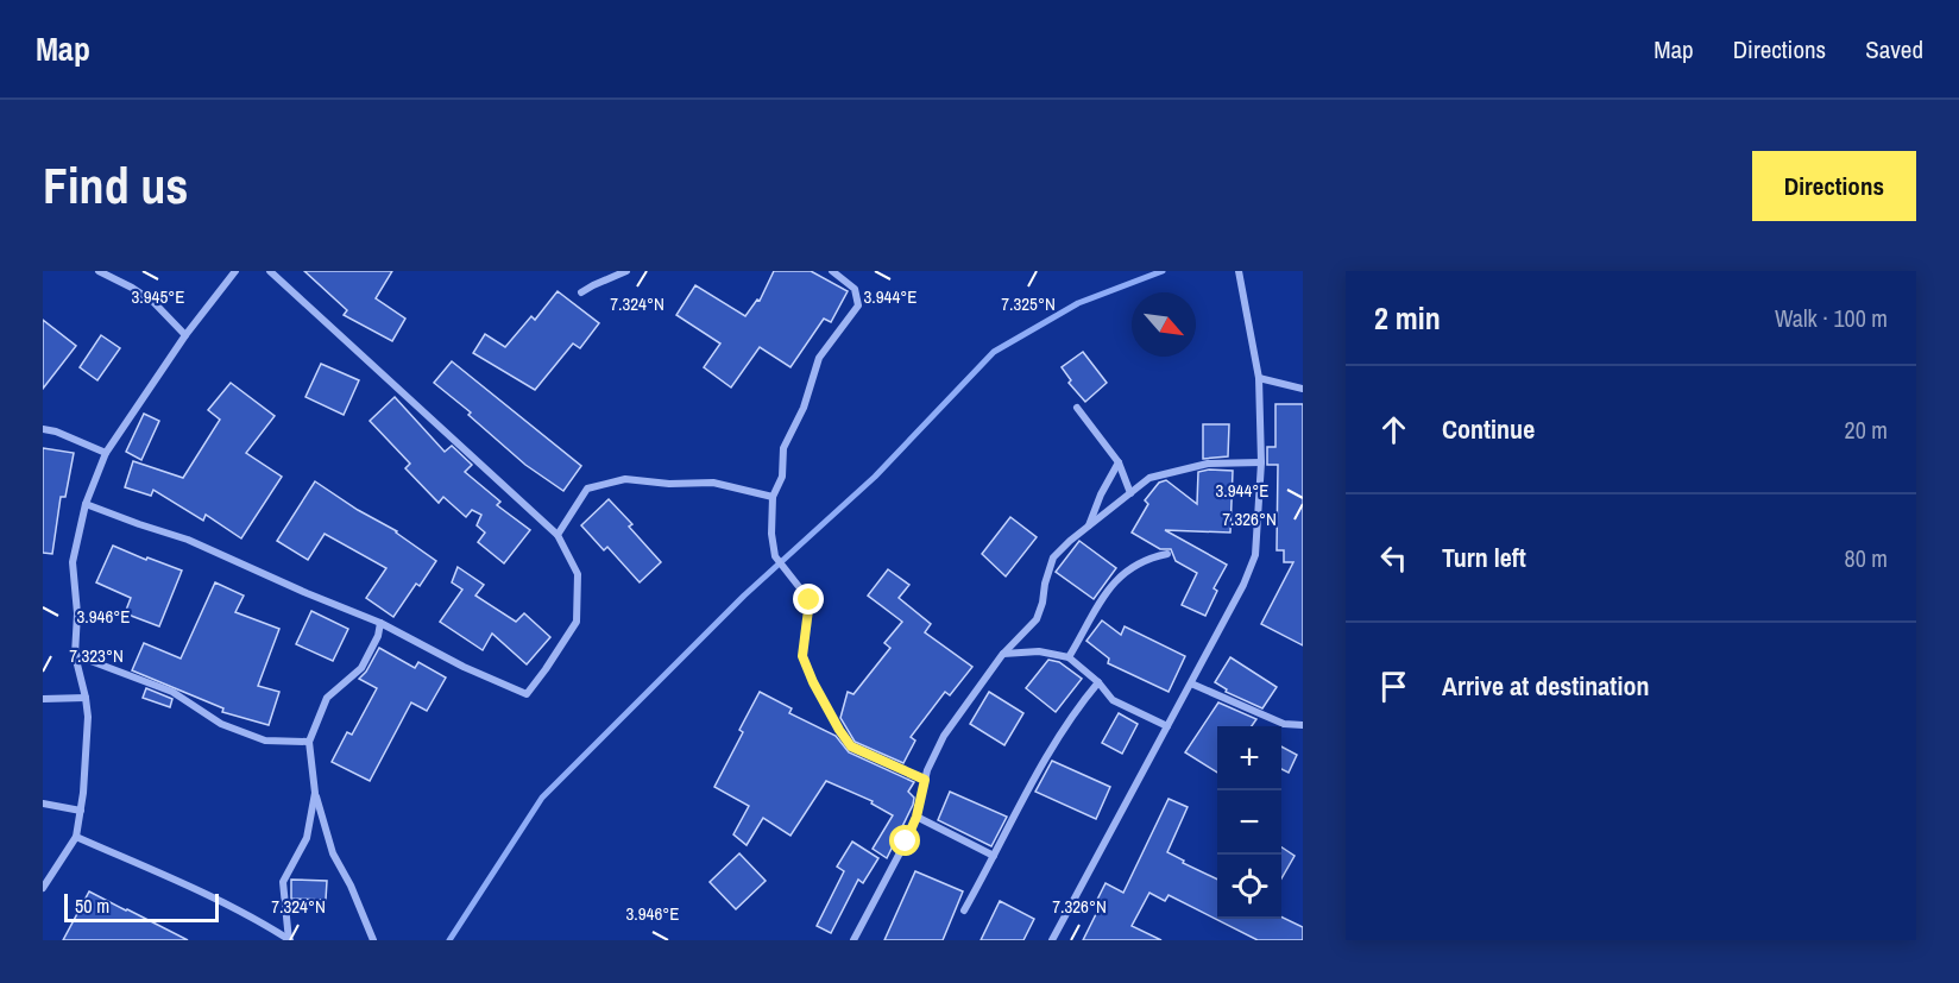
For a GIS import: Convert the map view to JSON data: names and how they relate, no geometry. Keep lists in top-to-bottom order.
{
  "scale_bar": "50 m",
  "north": "bottom right",
  "page": {
    "header": "Map",
    "nav": ["Map", "Directions", "Saved"],
    "buttons": "Directions",
    "title": "Find us",
    "heading": ["2 min", "Walk · 100 m"],
    "list": [
      ["Continue", "20 m"],
      ["Turn left", "80 m"],
      "Arrive at destination"
    ],
    "map_buttons": ["+", "−"],
    "scale": "50 m"
  },
  "coordinates": [
    "3.945°E",
    "3.944°E",
    "7.324°N",
    "7.325°N",
    "7.326°N",
    "3.946°E",
    "7.323°N"
  ]
}
